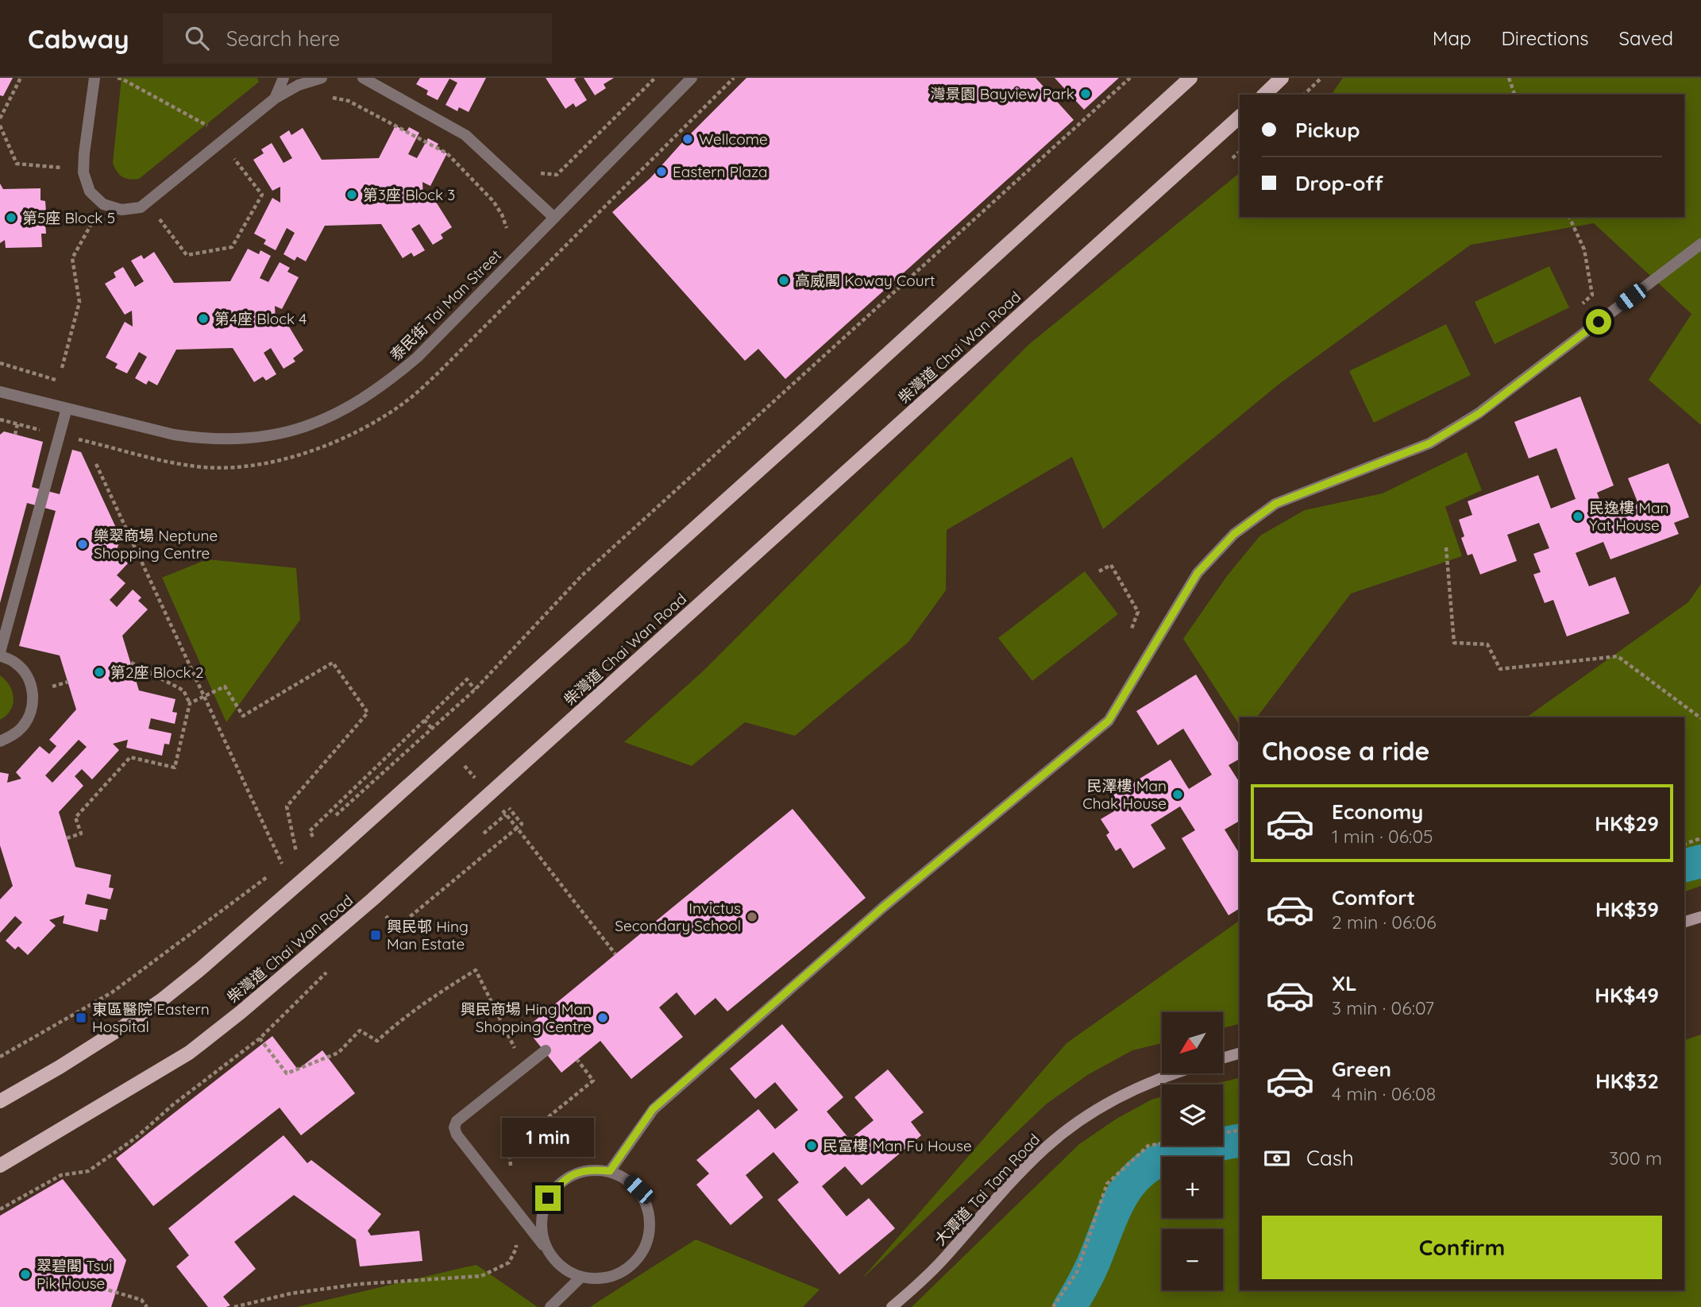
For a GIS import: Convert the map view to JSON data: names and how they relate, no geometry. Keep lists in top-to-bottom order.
{
  "streets": {
    "main road": ["柴灣道 Chai Wan Road", "大潭道 Tai Tam Road"],
    "street": ["泰民街 Tai Man Street"]
  },
  "places": {
    "other": [
      "灣景園 Bayview Park",
      "Wellcome",
      "Eastern Plaza",
      "第3座 Block 3",
      "第5座 Block 5",
      "高威閣 Koway Court",
      "第4座 Block 4",
      "民逸樓 Man Yat House",
      "樂翠商場 Neptune Shopping Centre",
      "第2座 Block 2",
      "民澤樓 Man Chak House",
      "Invictus Secondary School",
      "興民商場 Hing Man Shopping Centre",
      "民富樓 Man Fu House",
      "翠碧閣 Tsui Pik House"
    ],
    "transit": ["興民邨 Hing Man Estate", "東區醫院 Eastern Hospital"]
  },
  "north": "bottom left",
  "page": {
    "header": "Cabway",
    "search": "Search here",
    "nav": ["Map", "Directions", "Saved"],
    "banner": ["Pickup", "Drop-off"],
    "heading": "Choose a ride",
    "list": [
      {
        "name": "Economy",
        "note": "1 min · 06:05",
        "value": "HK$29"
      },
      {
        "name": "Comfort",
        "note": "2 min · 06:06",
        "value": "HK$39"
      },
      {
        "name": "XL",
        "note": "3 min · 06:07",
        "value": "HK$49"
      },
      {
        "name": "Green",
        "note": "4 min · 06:08",
        "value": "HK$32"
      }
    ],
    "map_buttons": ["+", "−"],
    "bubble": "1 min",
    "pay": ["Cash", "300 m"],
    "buttons": "Confirm"
  }
}
